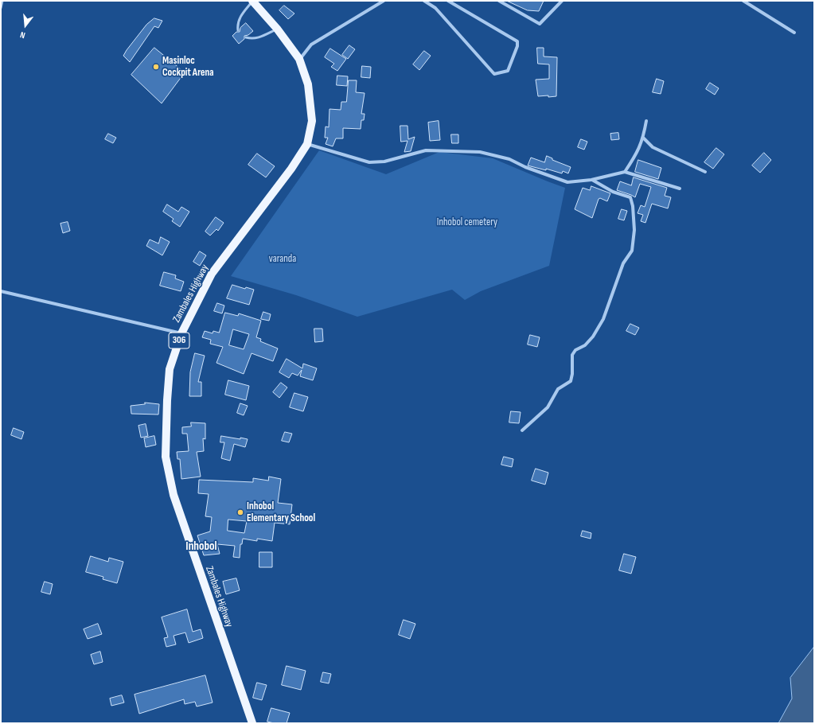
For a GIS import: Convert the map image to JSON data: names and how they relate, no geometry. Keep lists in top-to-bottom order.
{
  "streets": {
    "main road": ["Zambales Highway", "306"]
  },
  "districts": ["Inhobol"],
  "parks": ["Inhobol cemetery", "varanda"],
  "places": ["Masinloc Cockpit Arena", "Inhobol Elementary School"],
  "north": "bottom"
}
